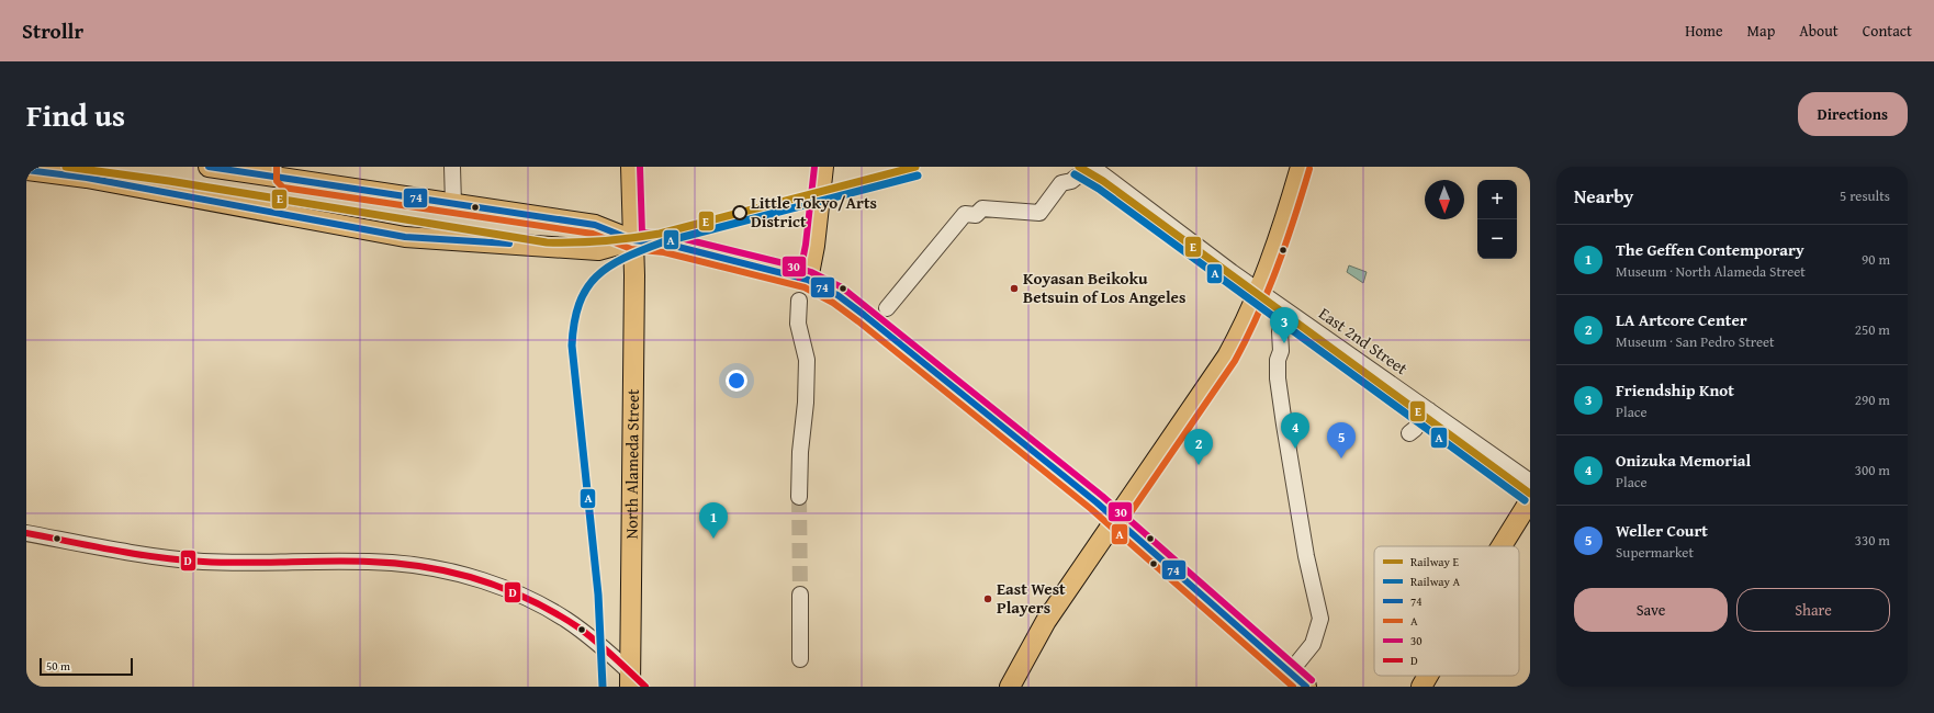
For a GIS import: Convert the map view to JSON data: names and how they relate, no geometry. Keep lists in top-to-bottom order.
{
  "streets": {
    "main road": ["North Alameda Street"],
    "street": ["East 2nd Street"]
  },
  "places": ["Little Tokyo/Arts District", "Koyasan Beikoku Betsuin of Los Angeles", "East West Players"],
  "lines": [
    "rail line E",
    "transit line 74",
    "transit line A",
    "transit line 30",
    "rail line A",
    "transit line D"
  ],
  "legend": [
    "Railway E",
    "Railway A",
    "74",
    "A",
    "30",
    "D"
  ],
  "scale_bar": "50 m",
  "north": "bottom",
  "page": {
    "header": "Strollr",
    "nav": [
      "Home",
      "Map",
      "About",
      "Contact"
    ],
    "title": "Find us",
    "buttons": [
      "Directions",
      ["Save", "Share"]
    ],
    "heading": ["Nearby", "5 results"],
    "map_buttons": ["+", "−"],
    "list": [
      {
        "mark": "1",
        "name": "The Geffen Contemporary",
        "note": "Museum · North Alameda Street",
        "value": "90 m"
      },
      {
        "mark": "2",
        "name": "LA Artcore Center",
        "note": "Museum · San Pedro Street",
        "value": "250 m"
      },
      {
        "mark": "3",
        "name": "Friendship Knot",
        "note": "Place",
        "value": "290 m"
      },
      {
        "mark": "4",
        "name": "Onizuka Memorial",
        "note": "Place",
        "value": "300 m"
      },
      {
        "mark": "5",
        "name": "Weller Court",
        "note": "Supermarket",
        "value": "330 m"
      }
    ],
    "pins": [
      "3",
      "4",
      "5",
      "2",
      "1"
    ],
    "scale": "50 m"
  }
}
